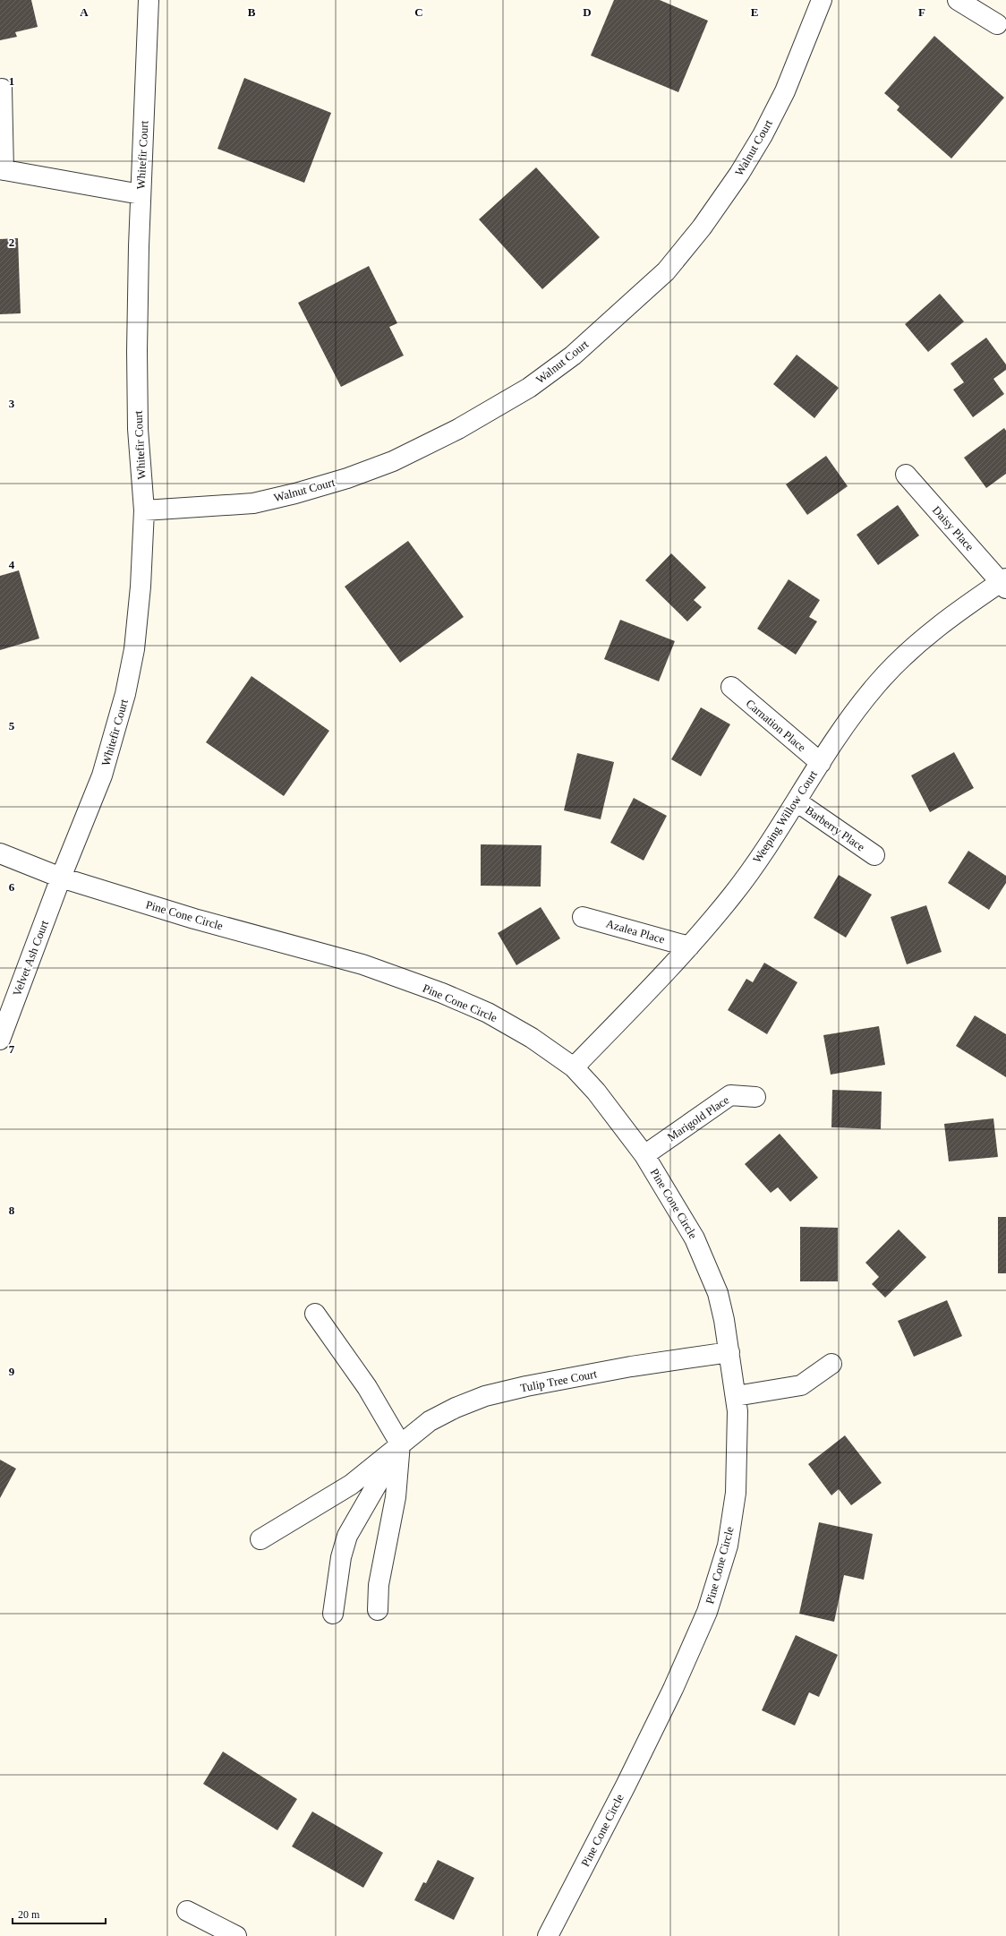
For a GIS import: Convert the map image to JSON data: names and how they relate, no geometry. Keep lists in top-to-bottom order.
{
  "streets": {
    "street": [
      "Walnut Court",
      "Whitefir Court",
      "Daisy Place",
      "Carnation Place",
      "Weeping Willow Court",
      "Barberry Place",
      "Pine Cone Circle",
      "Azalea Place",
      "Velvet Ash Court",
      "Marigold Place",
      "Tulip Tree Court"
    ]
  },
  "crossings": [
    ["Walnut Court", "Whitefir Court"],
    ["Whitefir Court", "Pine Cone Circle"],
    ["Whitefir Court", "Velvet Ash Court"],
    ["Daisy Place", "Weeping Willow Court"],
    ["Carnation Place", "Weeping Willow Court"],
    ["Weeping Willow Court", "Barberry Place"],
    ["Weeping Willow Court", "Pine Cone Circle"],
    ["Weeping Willow Court", "Azalea Place"],
    ["Pine Cone Circle", "Velvet Ash Court"],
    ["Pine Cone Circle", "Marigold Place"],
    ["Pine Cone Circle", "Tulip Tree Court"]
  ],
  "scale_bar": "20 m",
  "grid": {
    "columns": [
      "A",
      "B",
      "C",
      "D",
      "E",
      "F"
    ],
    "rows": [
      "1",
      "2",
      "3",
      "4",
      "5",
      "6",
      "7",
      "8",
      "9"
    ]
  }
}
